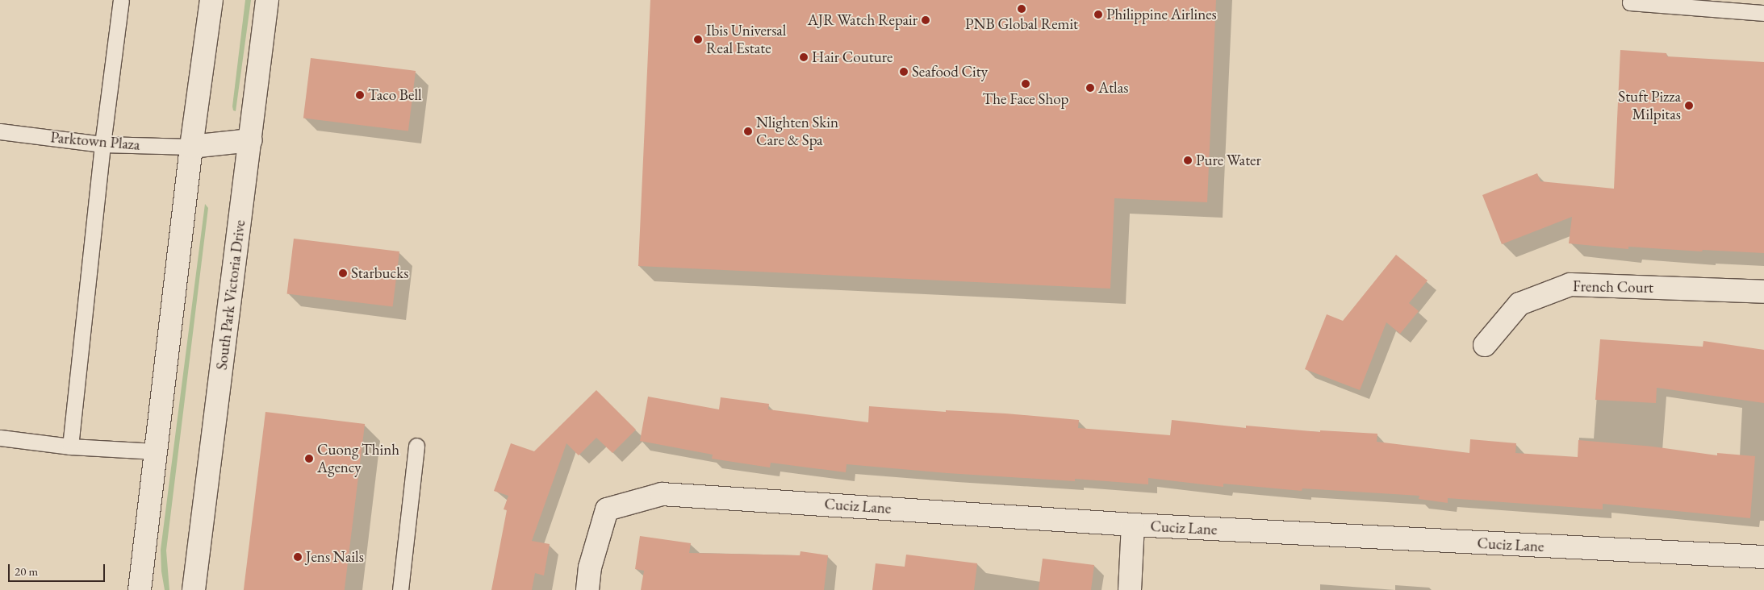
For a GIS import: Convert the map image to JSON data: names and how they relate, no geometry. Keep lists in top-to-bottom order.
{
  "streets": {
    "street": ["French Court", "South Park Victoria Drive", "Cuciz Lane"],
    "lane": ["Parktown Plaza"]
  },
  "places": [
    "PNB Global Remit",
    "Philippine Airlines",
    "AJR Watch Repair",
    "Ibis Universal Real Estate",
    "Hair Couture",
    "Seafood City",
    "The Face Shop",
    "Atlas",
    "Taco Bell",
    "Stuft Pizza Milpitas",
    "Nlighten Skin Care & Spa",
    "Pure Water",
    "Starbucks",
    "Cuong Thinh Agency",
    "Jens Nails"
  ],
  "scale_bar": "20 m"
}
